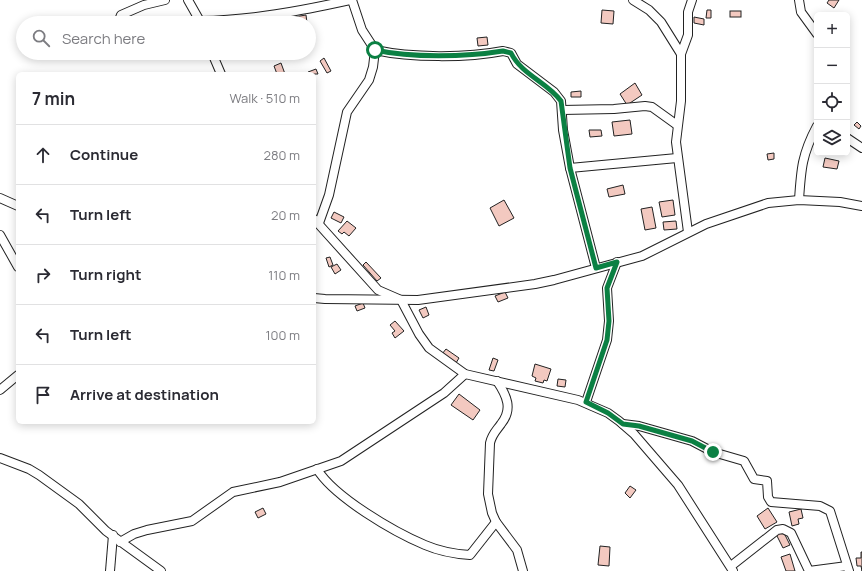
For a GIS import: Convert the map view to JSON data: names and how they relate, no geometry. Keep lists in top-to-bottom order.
{
  "page": {
    "map_buttons": ["+", "−"],
    "search": "Search here",
    "heading": ["7 min", "Walk · 510 m"],
    "list": [
      ["Continue", "280 m"],
      ["Turn left", "20 m"],
      ["Turn right", "110 m"],
      ["Turn left", "100 m"],
      "Arrive at destination"
    ]
  }
}
